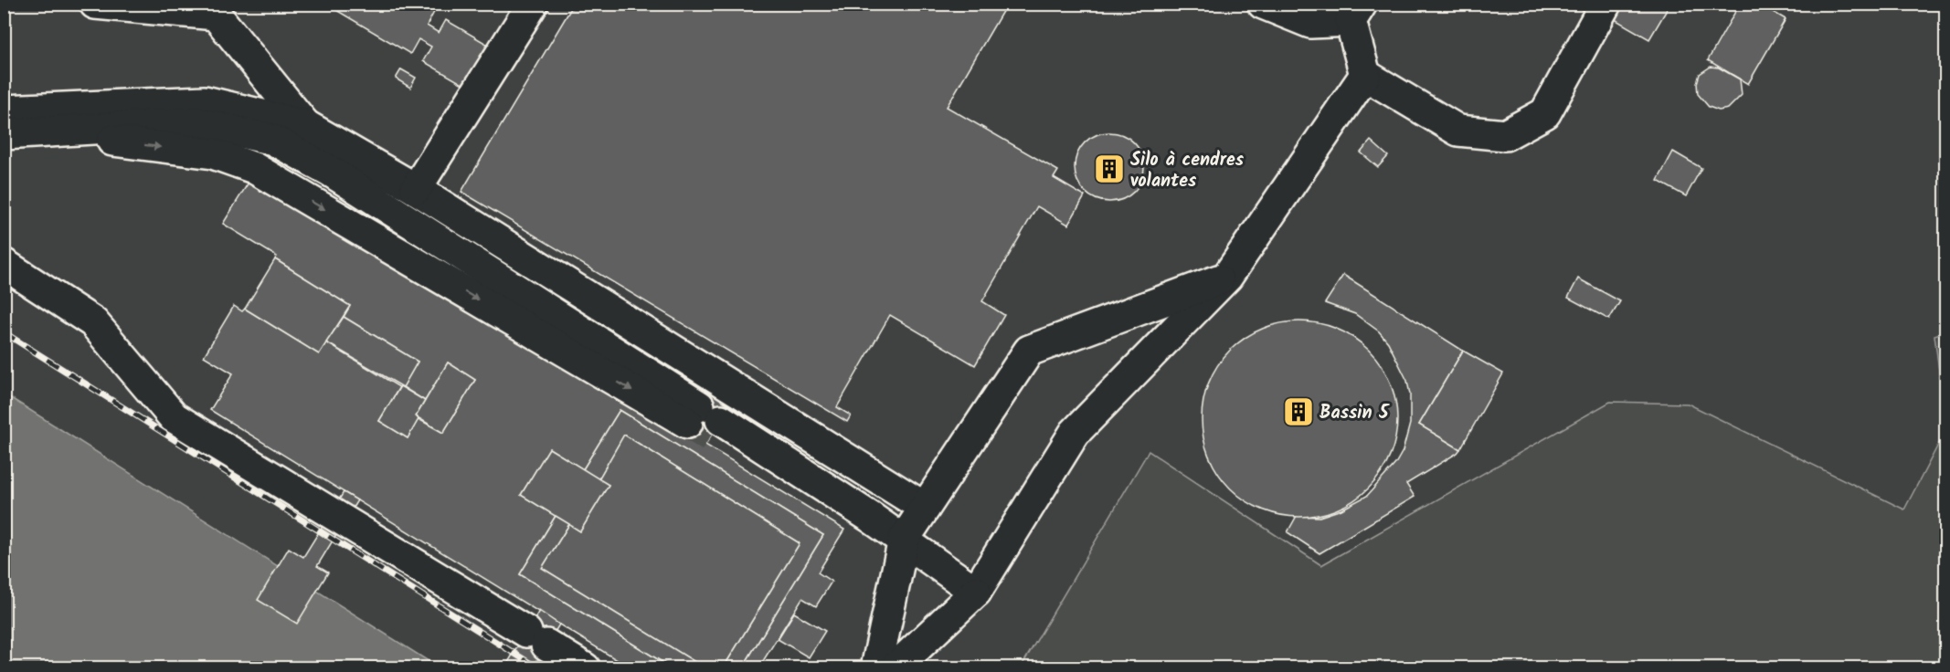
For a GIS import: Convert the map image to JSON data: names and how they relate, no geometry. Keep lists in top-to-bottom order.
{
  "places": {
    "building": ["Silo à cendres volantes", "Bassin 5"]
  }
}
